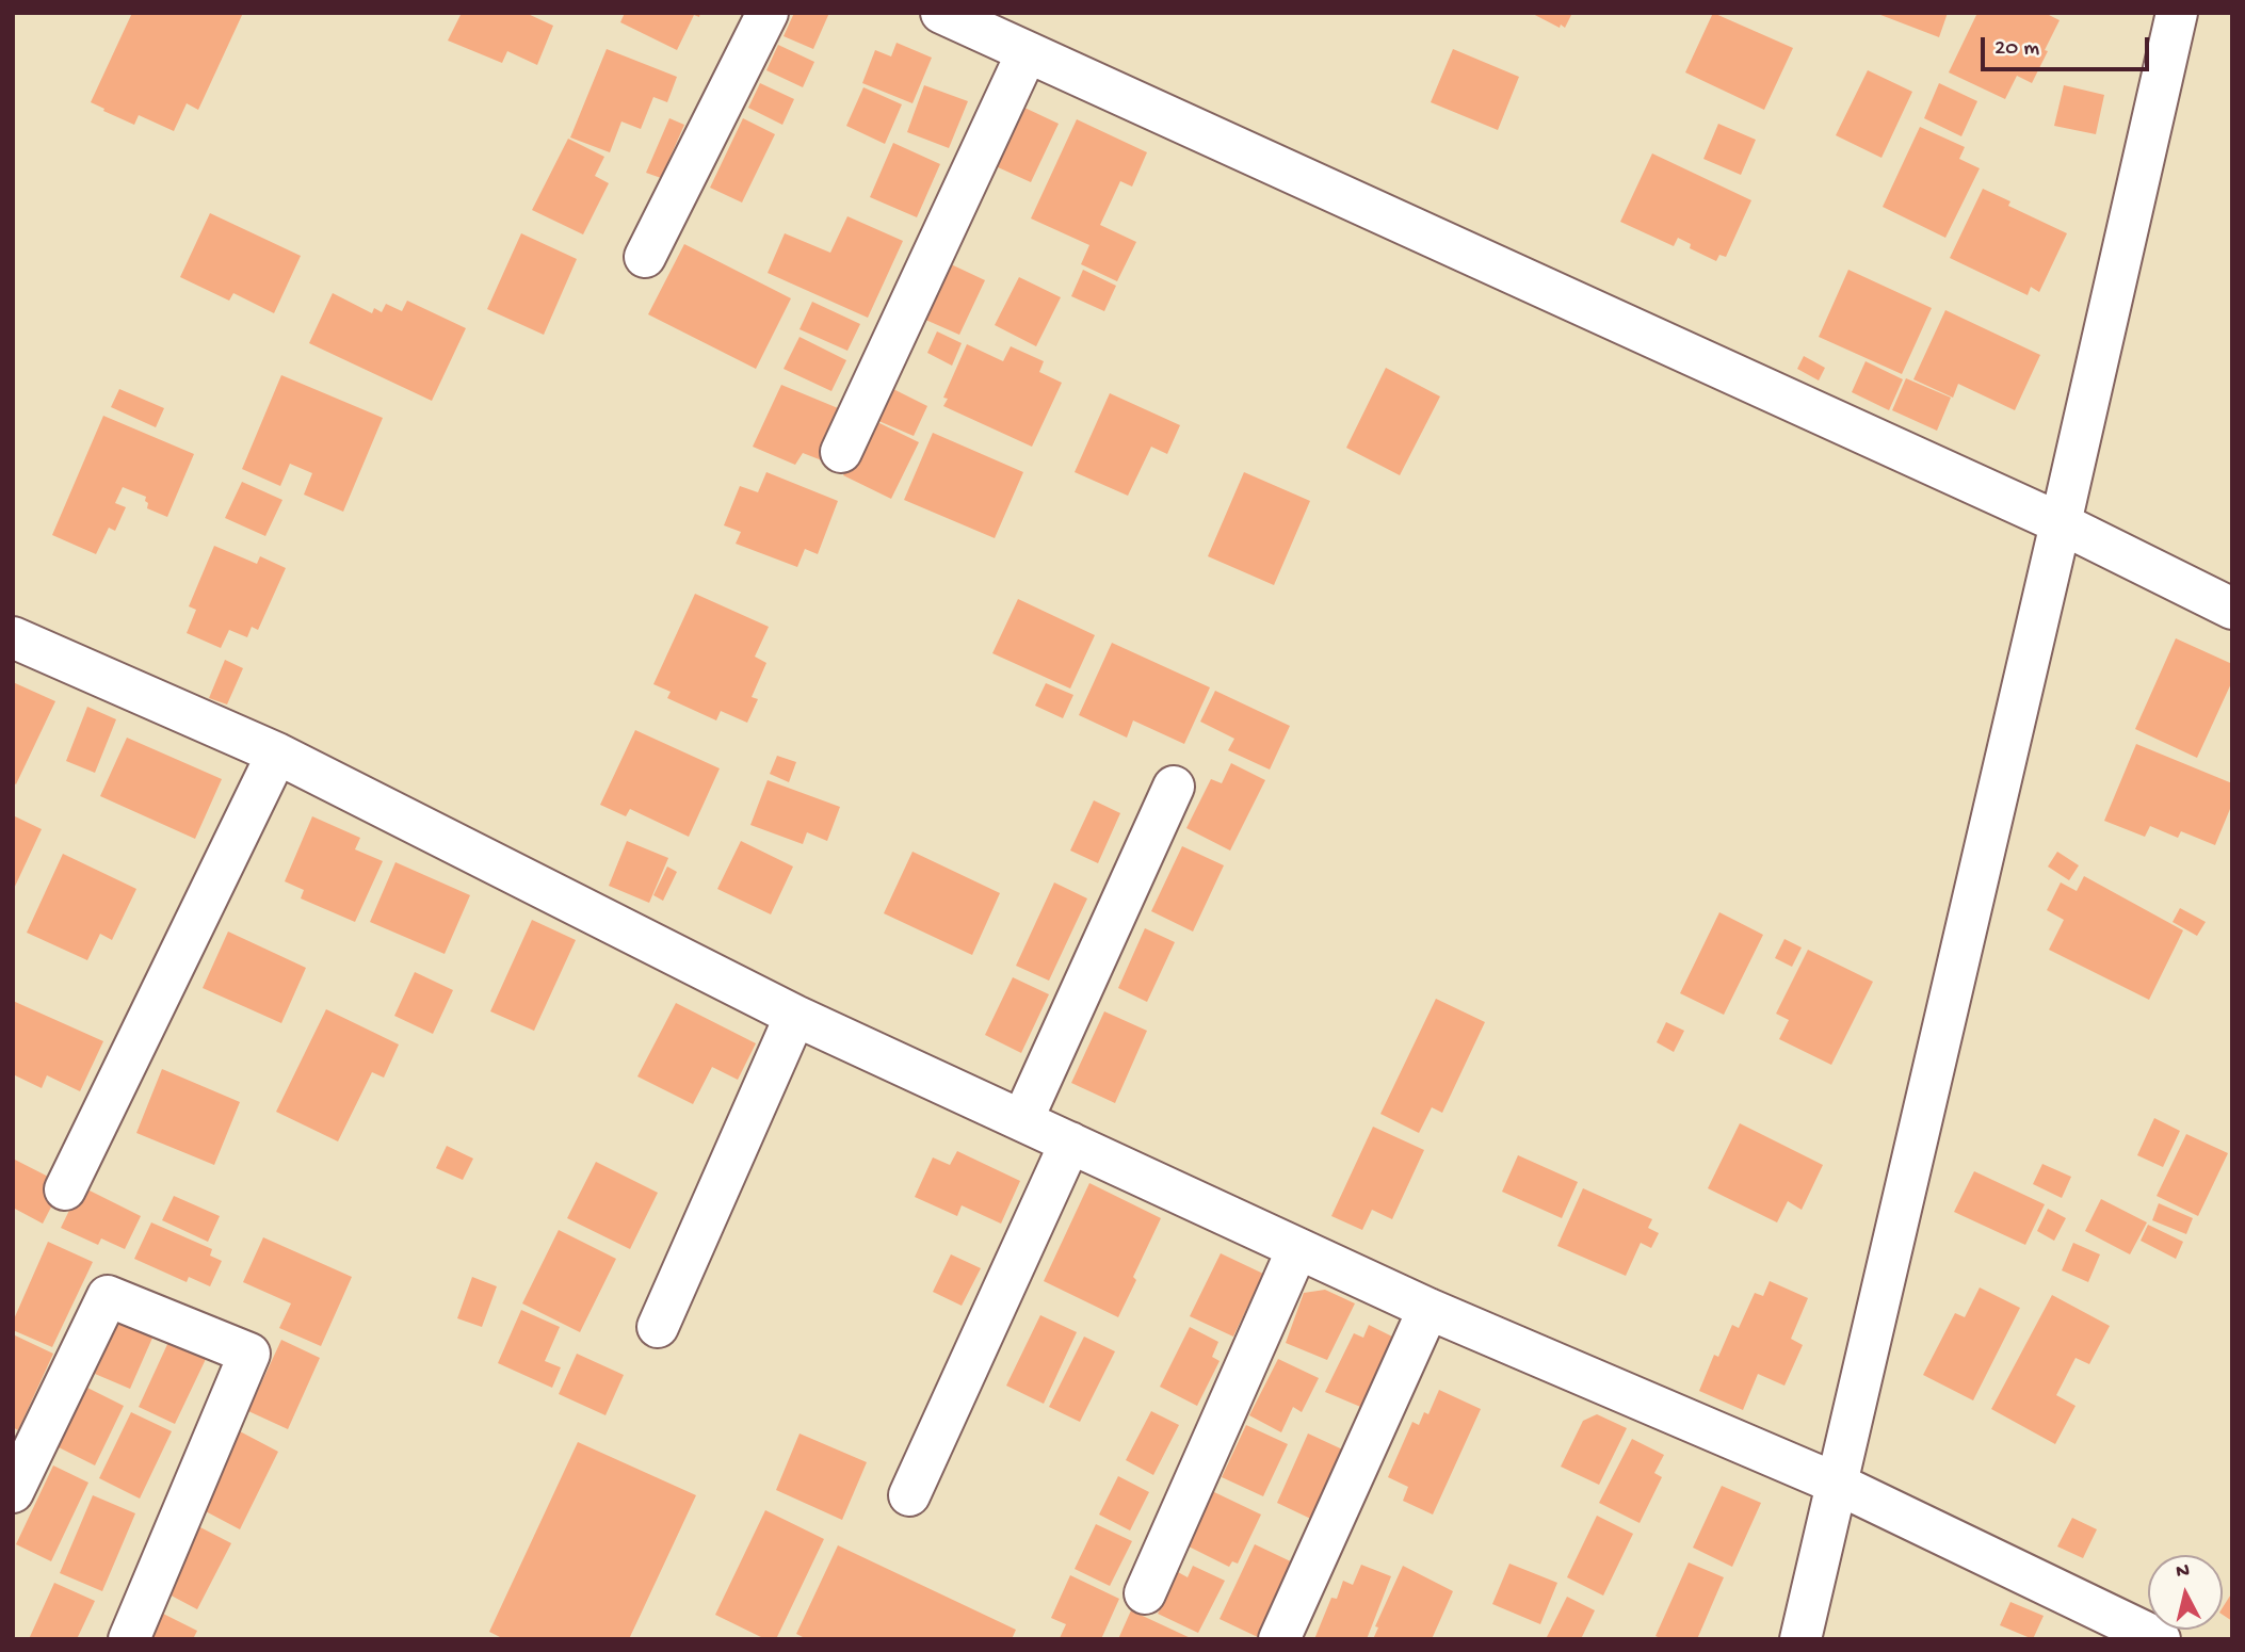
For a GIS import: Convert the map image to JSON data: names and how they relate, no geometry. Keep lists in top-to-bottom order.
{
  "scale_bar": "20 m",
  "north": "top"
}
